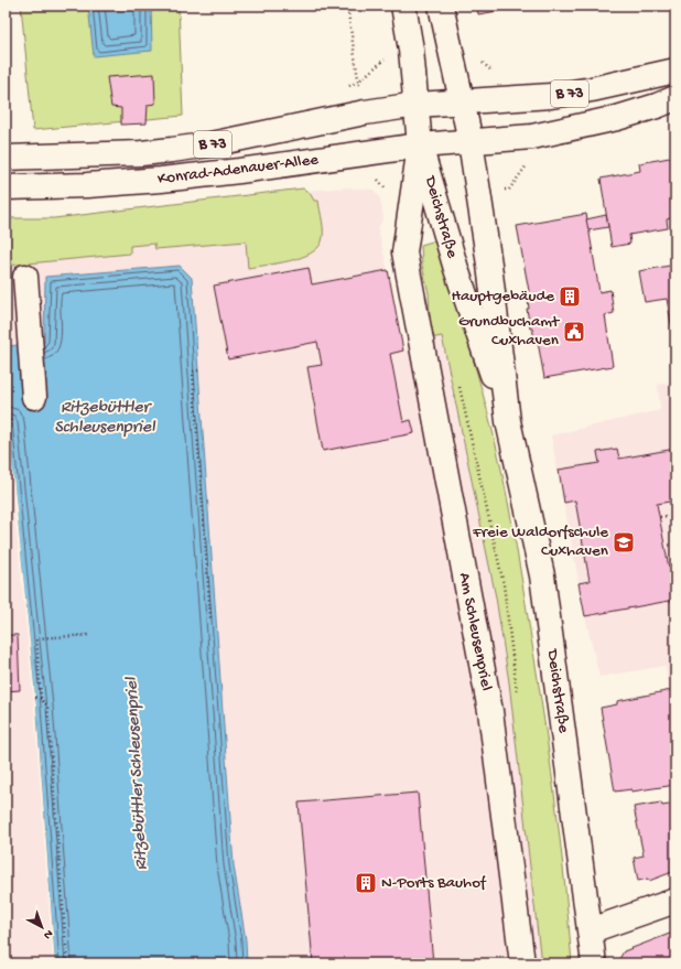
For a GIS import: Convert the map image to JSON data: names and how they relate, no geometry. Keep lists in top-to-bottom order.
{
  "streets": {
    "street": [
      "B 73",
      "Konrad-Adenauer-Allee",
      "Deichstraße",
      "Am Schleusenpriel"
    ]
  },
  "crossings": [
    ["B 73", "Konrad-Adenauer-Allee"],
    ["B 73", "Deichstraße"],
    ["Konrad-Adenauer-Allee", "Deichstraße"],
    ["Konrad-Adenauer-Allee", "Am Schleusenpriel"],
    ["Deichstraße", "Am Schleusenpriel"]
  ],
  "water": ["Ritzebüttler Schleusenpriel"],
  "places": {
    "building": ["Hauptgebäude", "N-Ports Bauhof"],
    "public building": ["Grundbuchamt Cuxhaven"],
    "school or university": ["Freie Waldorfschule Cuxhaven"]
  },
  "north": "bottom right"
}
